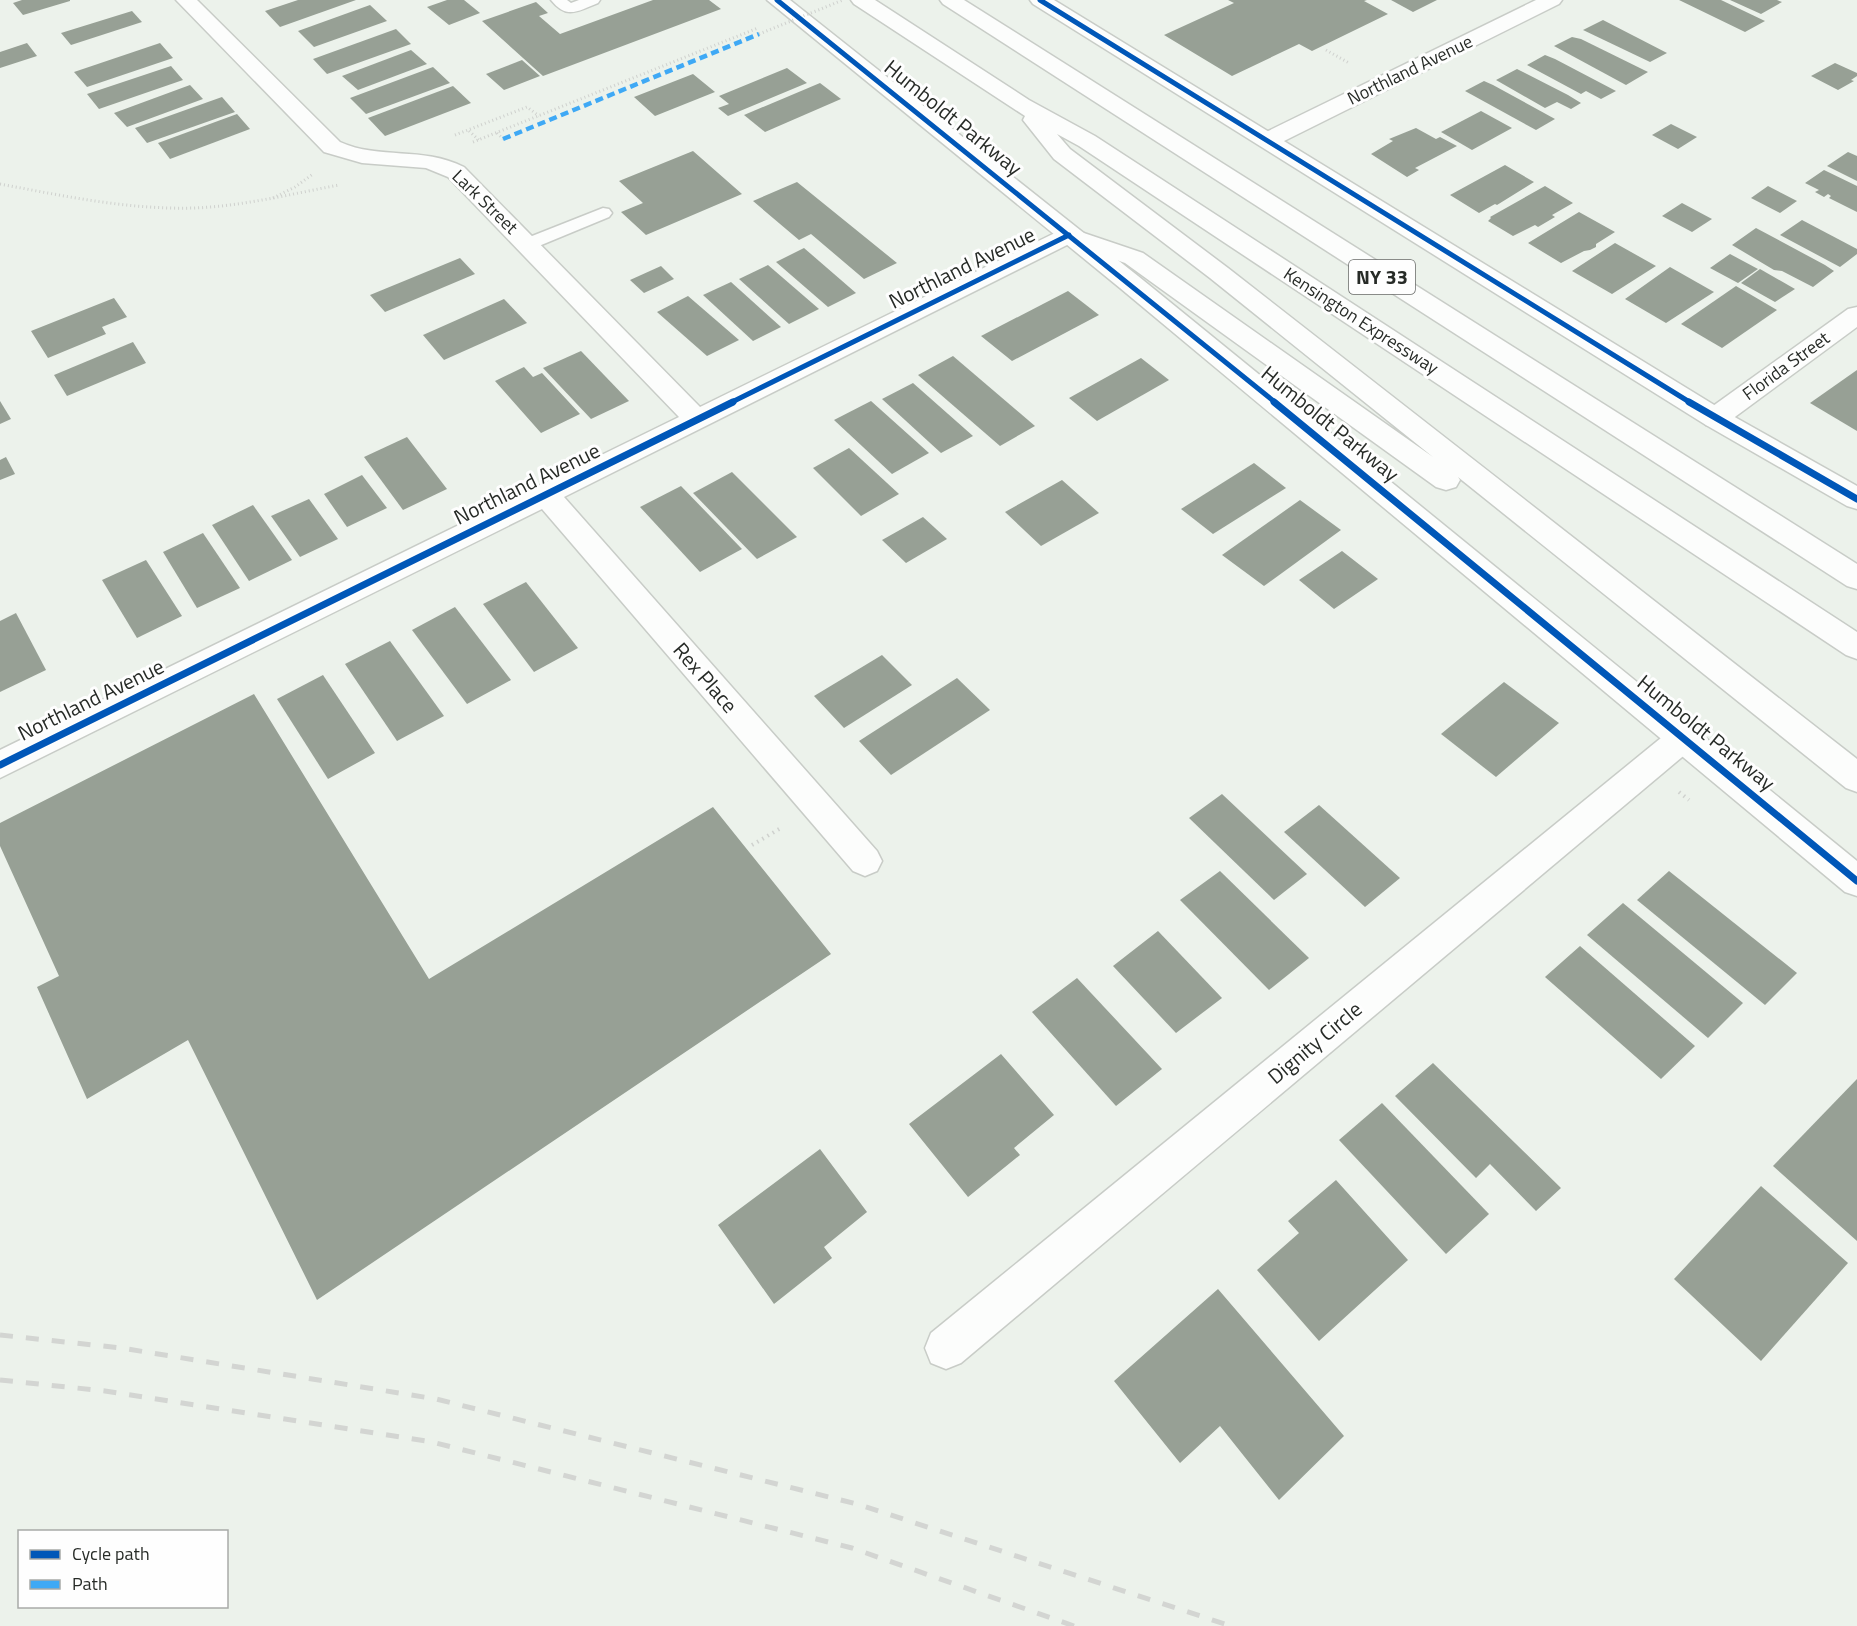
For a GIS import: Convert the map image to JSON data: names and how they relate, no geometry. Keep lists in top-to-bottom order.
{
  "streets": {
    "main road": [
      "Northland Avenue",
      "Humboldt Parkway",
      "Lark Street",
      "NY 33",
      "Kensington Expressway",
      "Florida Street",
      "Rex Place",
      "Dignity Circle"
    ]
  },
  "crossings": [
    ["Northland Avenue", "Humboldt Parkway"],
    ["Northland Avenue", "Lark Street"],
    ["Northland Avenue", "Rex Place"],
    ["Humboldt Parkway", "Dignity Circle"]
  ],
  "legend": ["Cycle path", "Path"]
}
